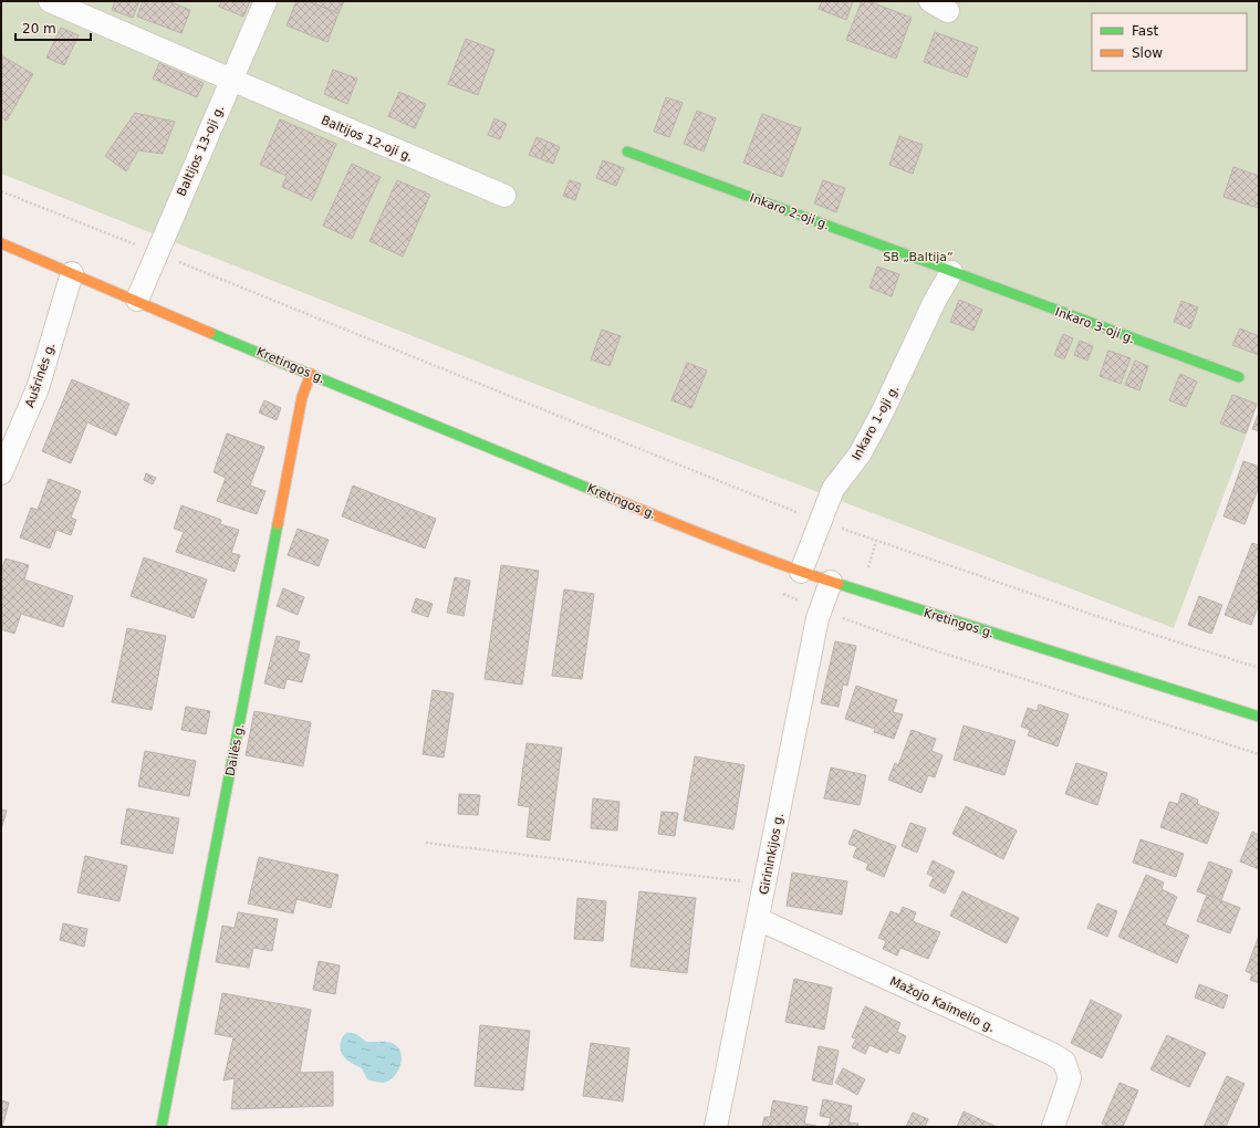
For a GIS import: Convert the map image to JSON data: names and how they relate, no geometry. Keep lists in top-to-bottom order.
{
  "streets": {
    "street": [
      "Baltijos 12-oji g.",
      "Baltijos 13-oji g.",
      "Inkaro 2-oji g.",
      "Inkaro 3-oji g.",
      "Kretingos g.",
      "Aušrinės g.",
      "Inkaro 1-oji g.",
      "Dailės g.",
      "Girininkijos g.",
      "Mažojo Kaimelio g."
    ]
  },
  "crossings": [
    ["Baltijos 12-oji g.", "Baltijos 13-oji g."],
    ["Baltijos 13-oji g.", "Kretingos g."],
    ["Inkaro 2-oji g.", "Inkaro 3-oji g."],
    ["Inkaro 2-oji g.", "Inkaro 1-oji g."],
    ["Inkaro 3-oji g.", "Inkaro 1-oji g."],
    ["Kretingos g.", "Aušrinės g."],
    ["Kretingos g.", "Inkaro 1-oji g."],
    ["Kretingos g.", "Dailės g."],
    ["Kretingos g.", "Girininkijos g."],
    ["Girininkijos g.", "Mažojo Kaimelio g."]
  ],
  "parks": ["SB „Baltija“"],
  "legend": ["Fast", "Slow"],
  "scale_bar": "20 m"
}
